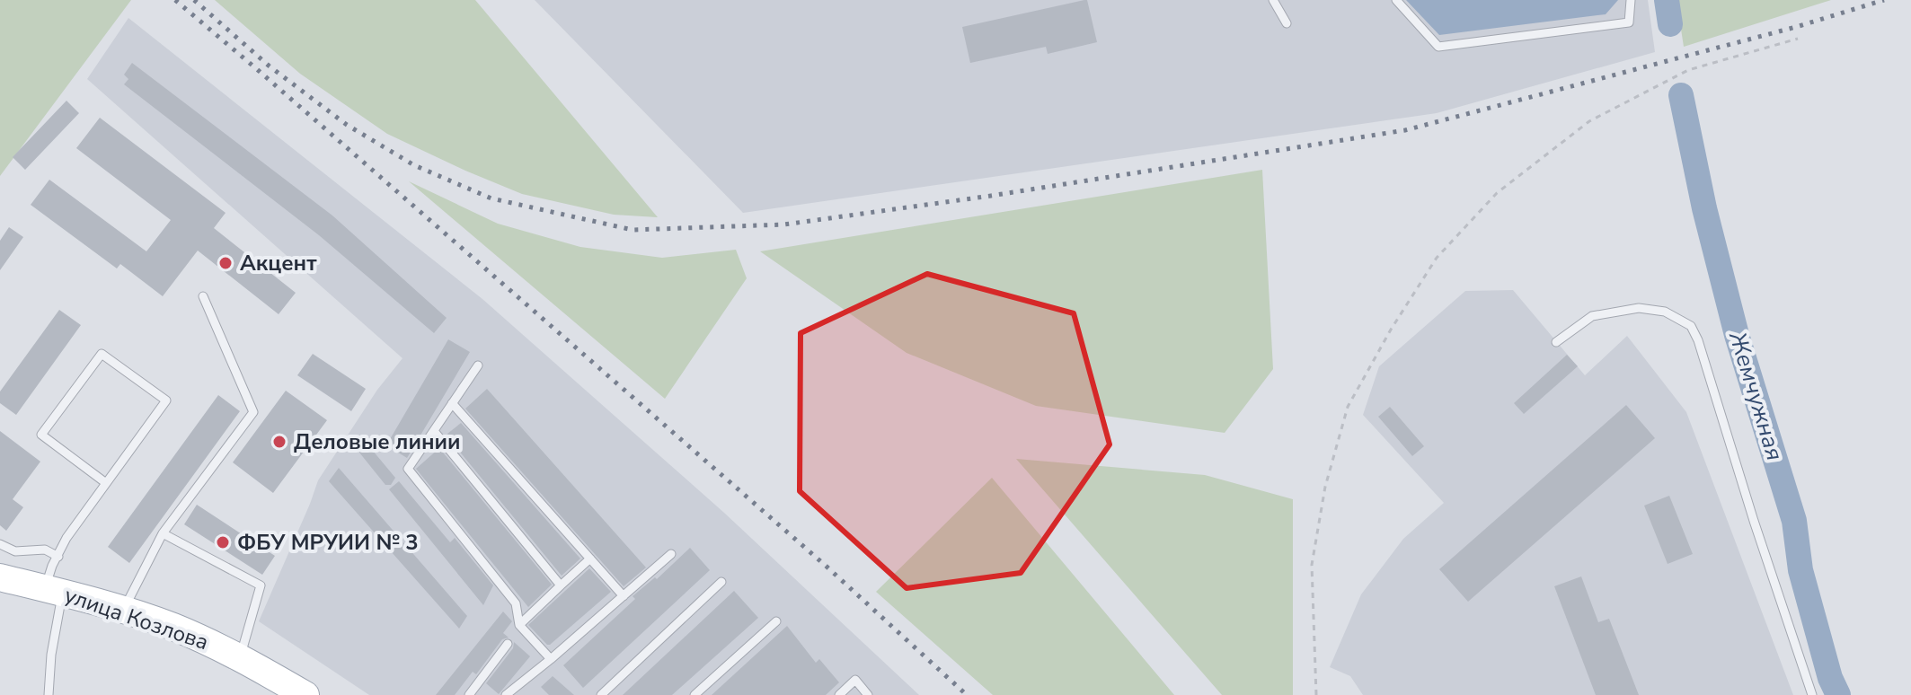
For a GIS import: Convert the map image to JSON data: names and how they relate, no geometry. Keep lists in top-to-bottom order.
{
  "streets": {
    "main road": ["улица Козлова"]
  },
  "water": ["Жемчужная"],
  "places": ["Акцент", "Деловые линии", "ФБУ МРУИИ № 3"]
}
